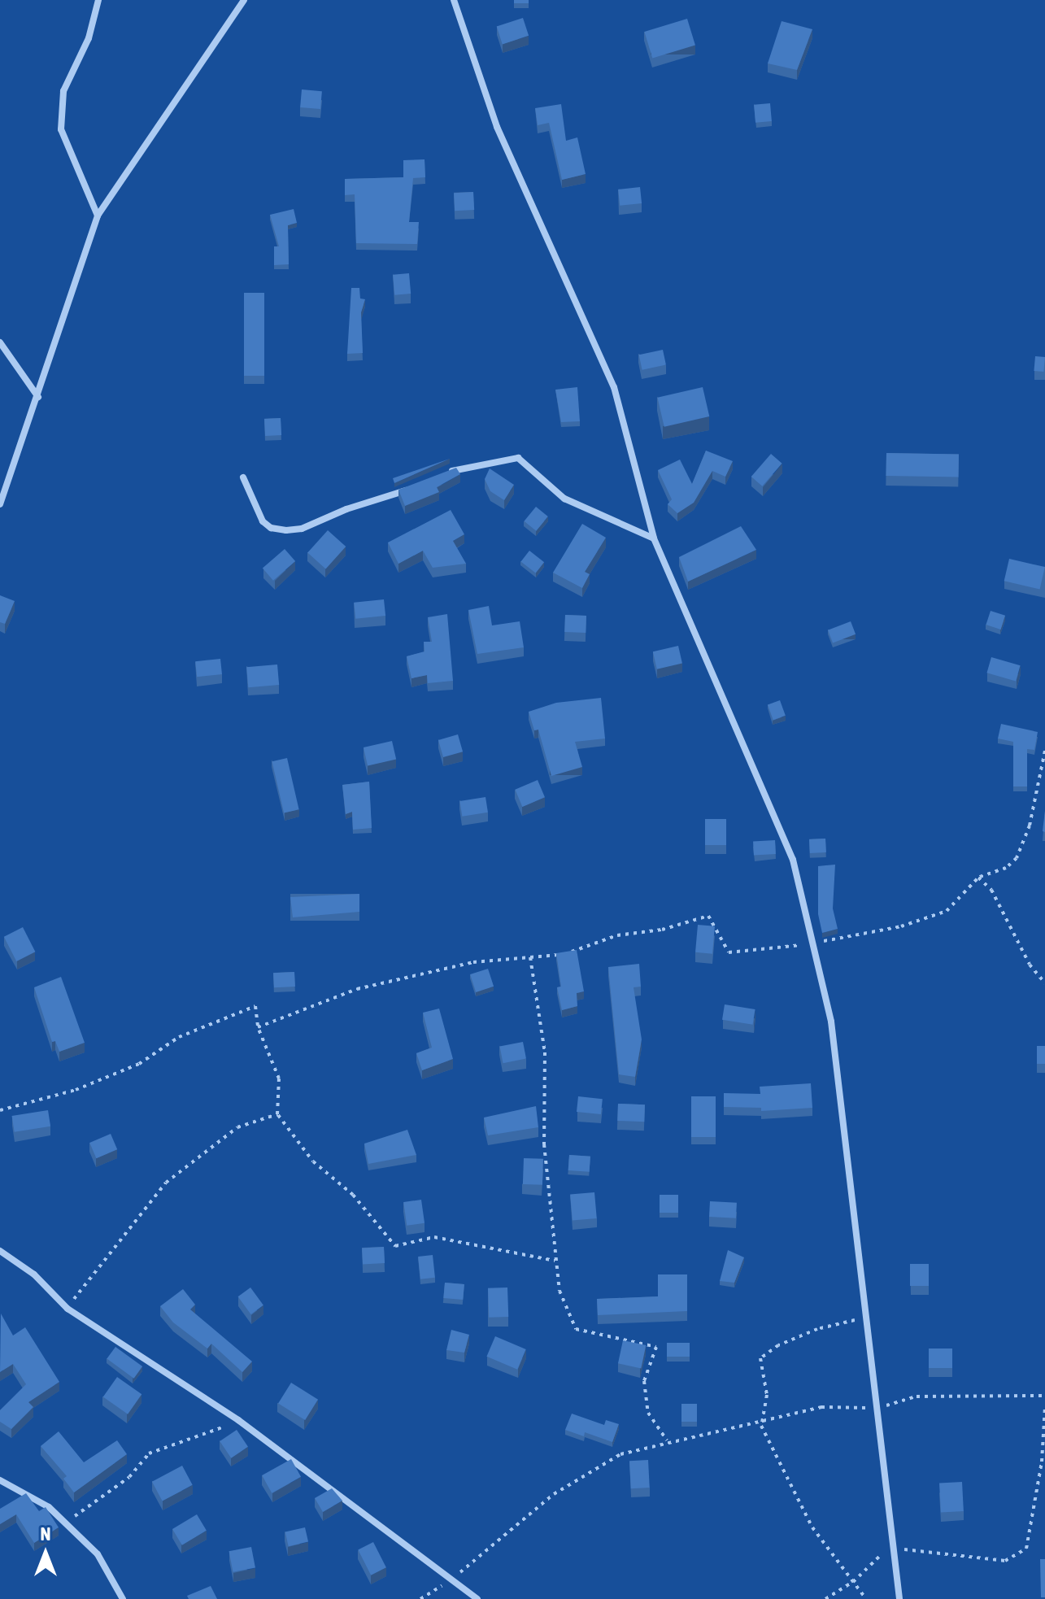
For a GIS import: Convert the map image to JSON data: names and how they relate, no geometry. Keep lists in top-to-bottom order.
{
  "north": "top"
}
